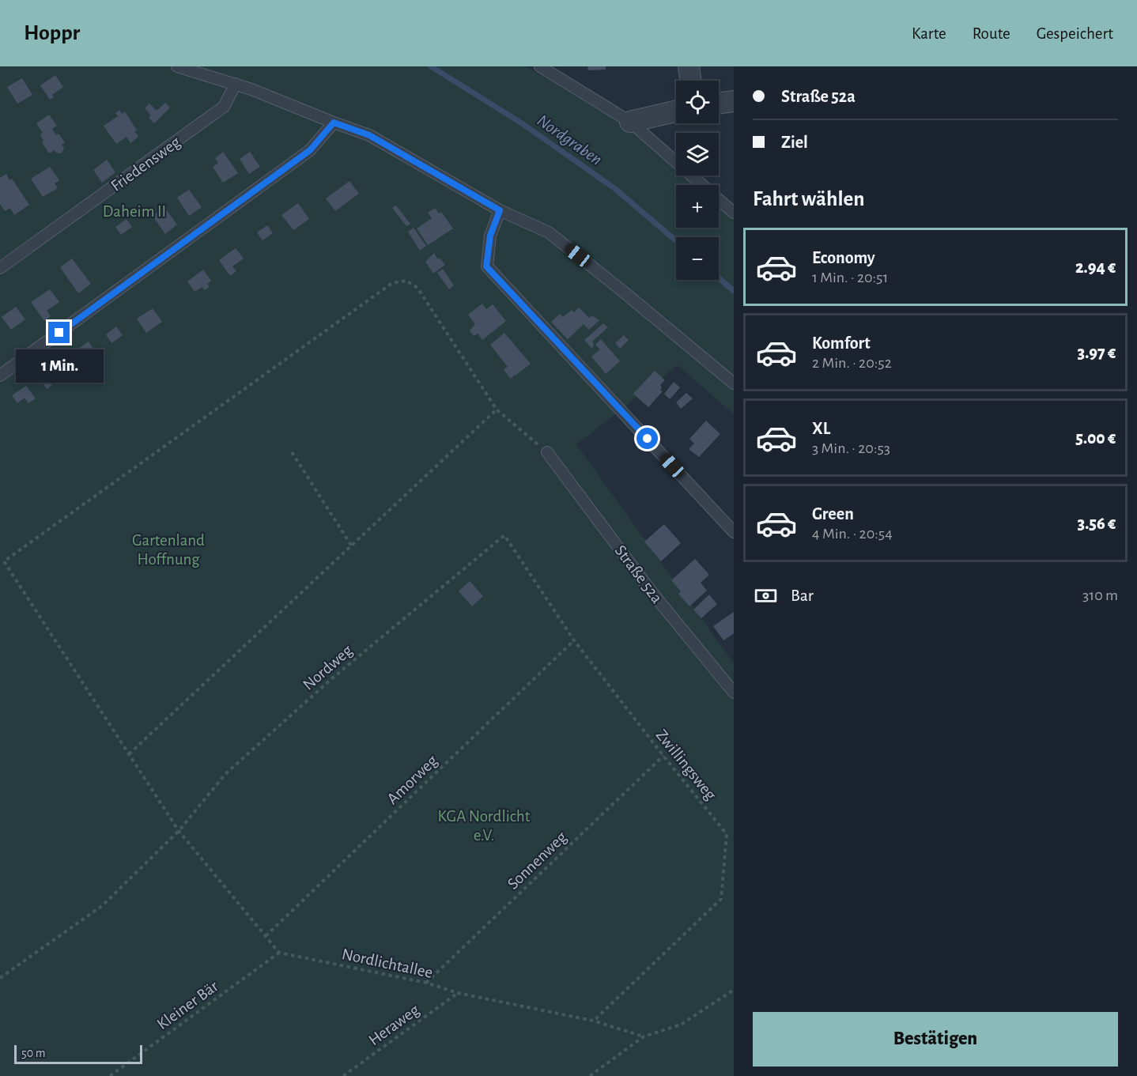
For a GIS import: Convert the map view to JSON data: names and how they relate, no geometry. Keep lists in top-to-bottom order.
{
  "streets": {
    "lane": ["Friedensweg", "Straße 52a"],
    "path": [
      "Nordweg",
      "Zwillingsweg",
      "Amorweg",
      "Sonnenweg",
      "Nordlichtallee",
      "Kleiner Bär",
      "Heraweg"
    ]
  },
  "crossings": [
    ["Nordweg", "Zwillingsweg"],
    ["Zwillingsweg", "Amorweg"],
    ["Zwillingsweg", "Sonnenweg"],
    ["Zwillingsweg", "Nordlichtallee"],
    ["Sonnenweg", "Nordlichtallee"],
    ["Nordlichtallee", "Kleiner Bär"],
    ["Nordlichtallee", "Heraweg"]
  ],
  "water": ["Nordgraben"],
  "parks": ["Daheim II", "Gartenland Hoffnung", "KGA Nordlicht e.V."],
  "scale_bar": "50 m",
  "page": {
    "header": "Hoppr",
    "nav": ["Karte", "Route", "Gespeichert"],
    "banner": ["Straße 52a", "Ziel"],
    "map_buttons": ["+", "−"],
    "heading": "Fahrt wählen",
    "list": [
      {
        "name": "Economy",
        "note": "1 Min. · 20:51",
        "value": "2.94 €"
      },
      {
        "name": "Komfort",
        "note": "2 Min. · 20:52",
        "value": "3.97 €"
      },
      {
        "name": "XL",
        "note": "3 Min. · 20:53",
        "value": "5.00 €"
      },
      {
        "name": "Green",
        "note": "4 Min. · 20:54",
        "value": "3.56 €"
      }
    ],
    "bubble": "1 Min.",
    "pay": ["Bar", "310 m"],
    "buttons": "Bestätigen",
    "scale": "50 m"
  }
}
